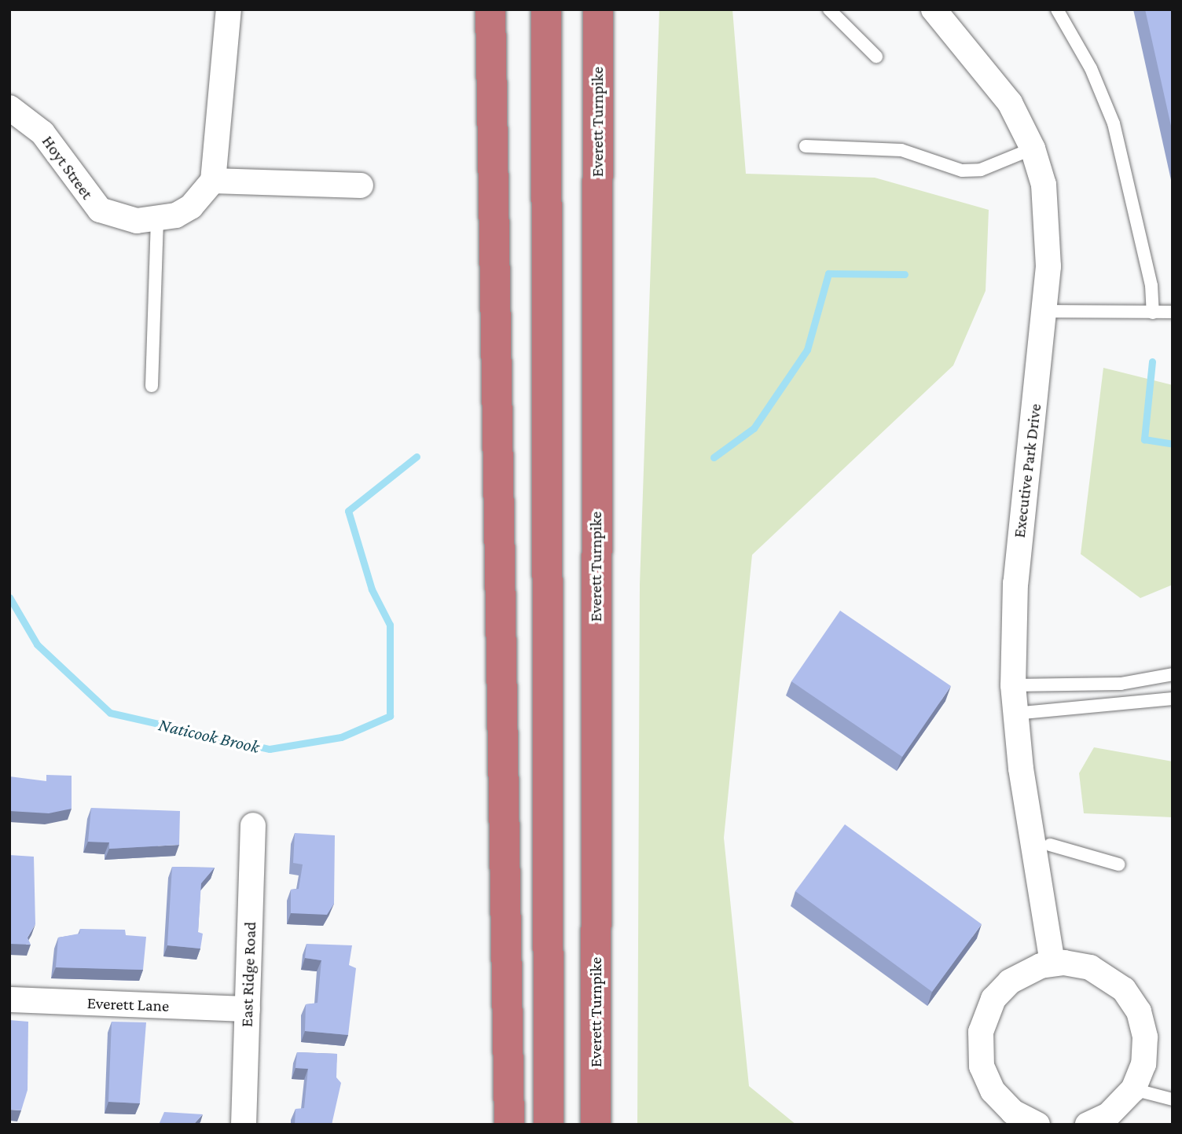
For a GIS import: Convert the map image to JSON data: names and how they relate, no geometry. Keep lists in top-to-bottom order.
{
  "streets": {
    "highway": ["Everett Turnpike"],
    "street": [
      "Hoyt Street",
      "Executive Park Drive",
      "East Ridge Road",
      "Everett Lane"
    ]
  },
  "crossings": [
    ["East Ridge Road", "Everett Lane"]
  ],
  "water": ["Naticook Brook"]
}
